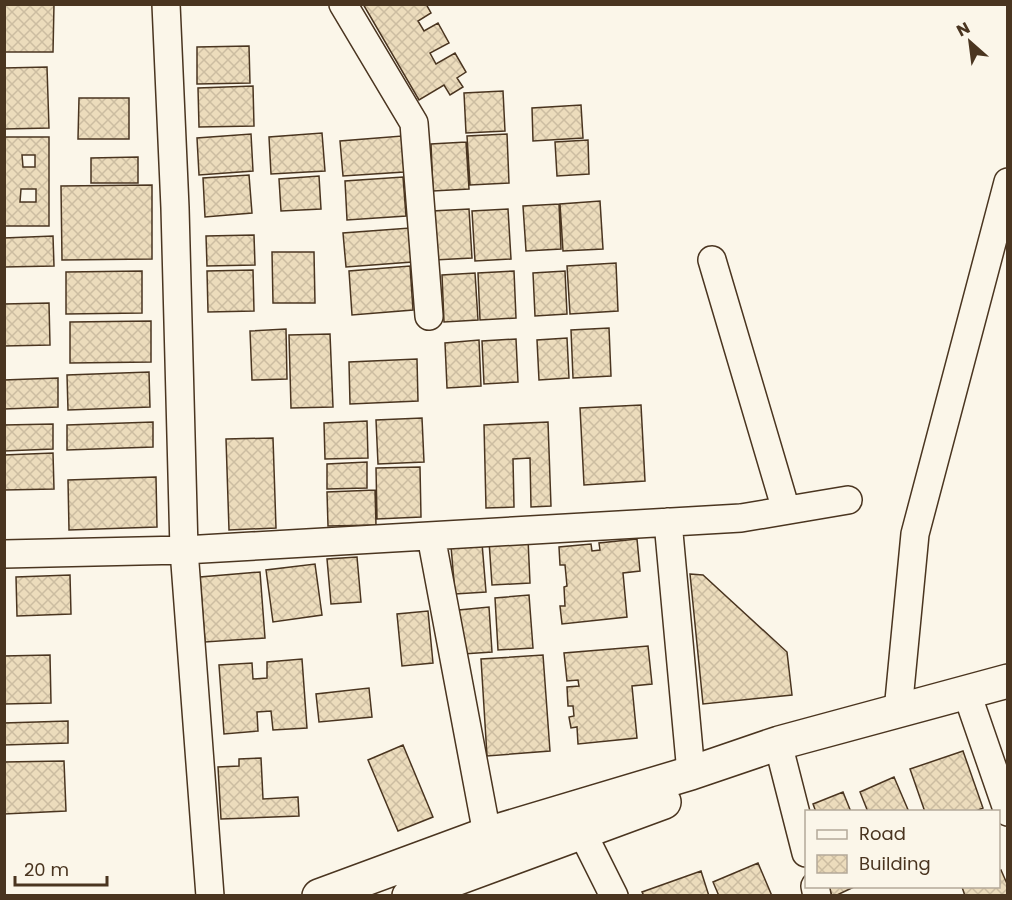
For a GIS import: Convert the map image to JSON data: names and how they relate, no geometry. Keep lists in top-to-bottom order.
{
  "legend": ["Road", "Building"],
  "scale_bar": "20 m",
  "north": "top left"
}
